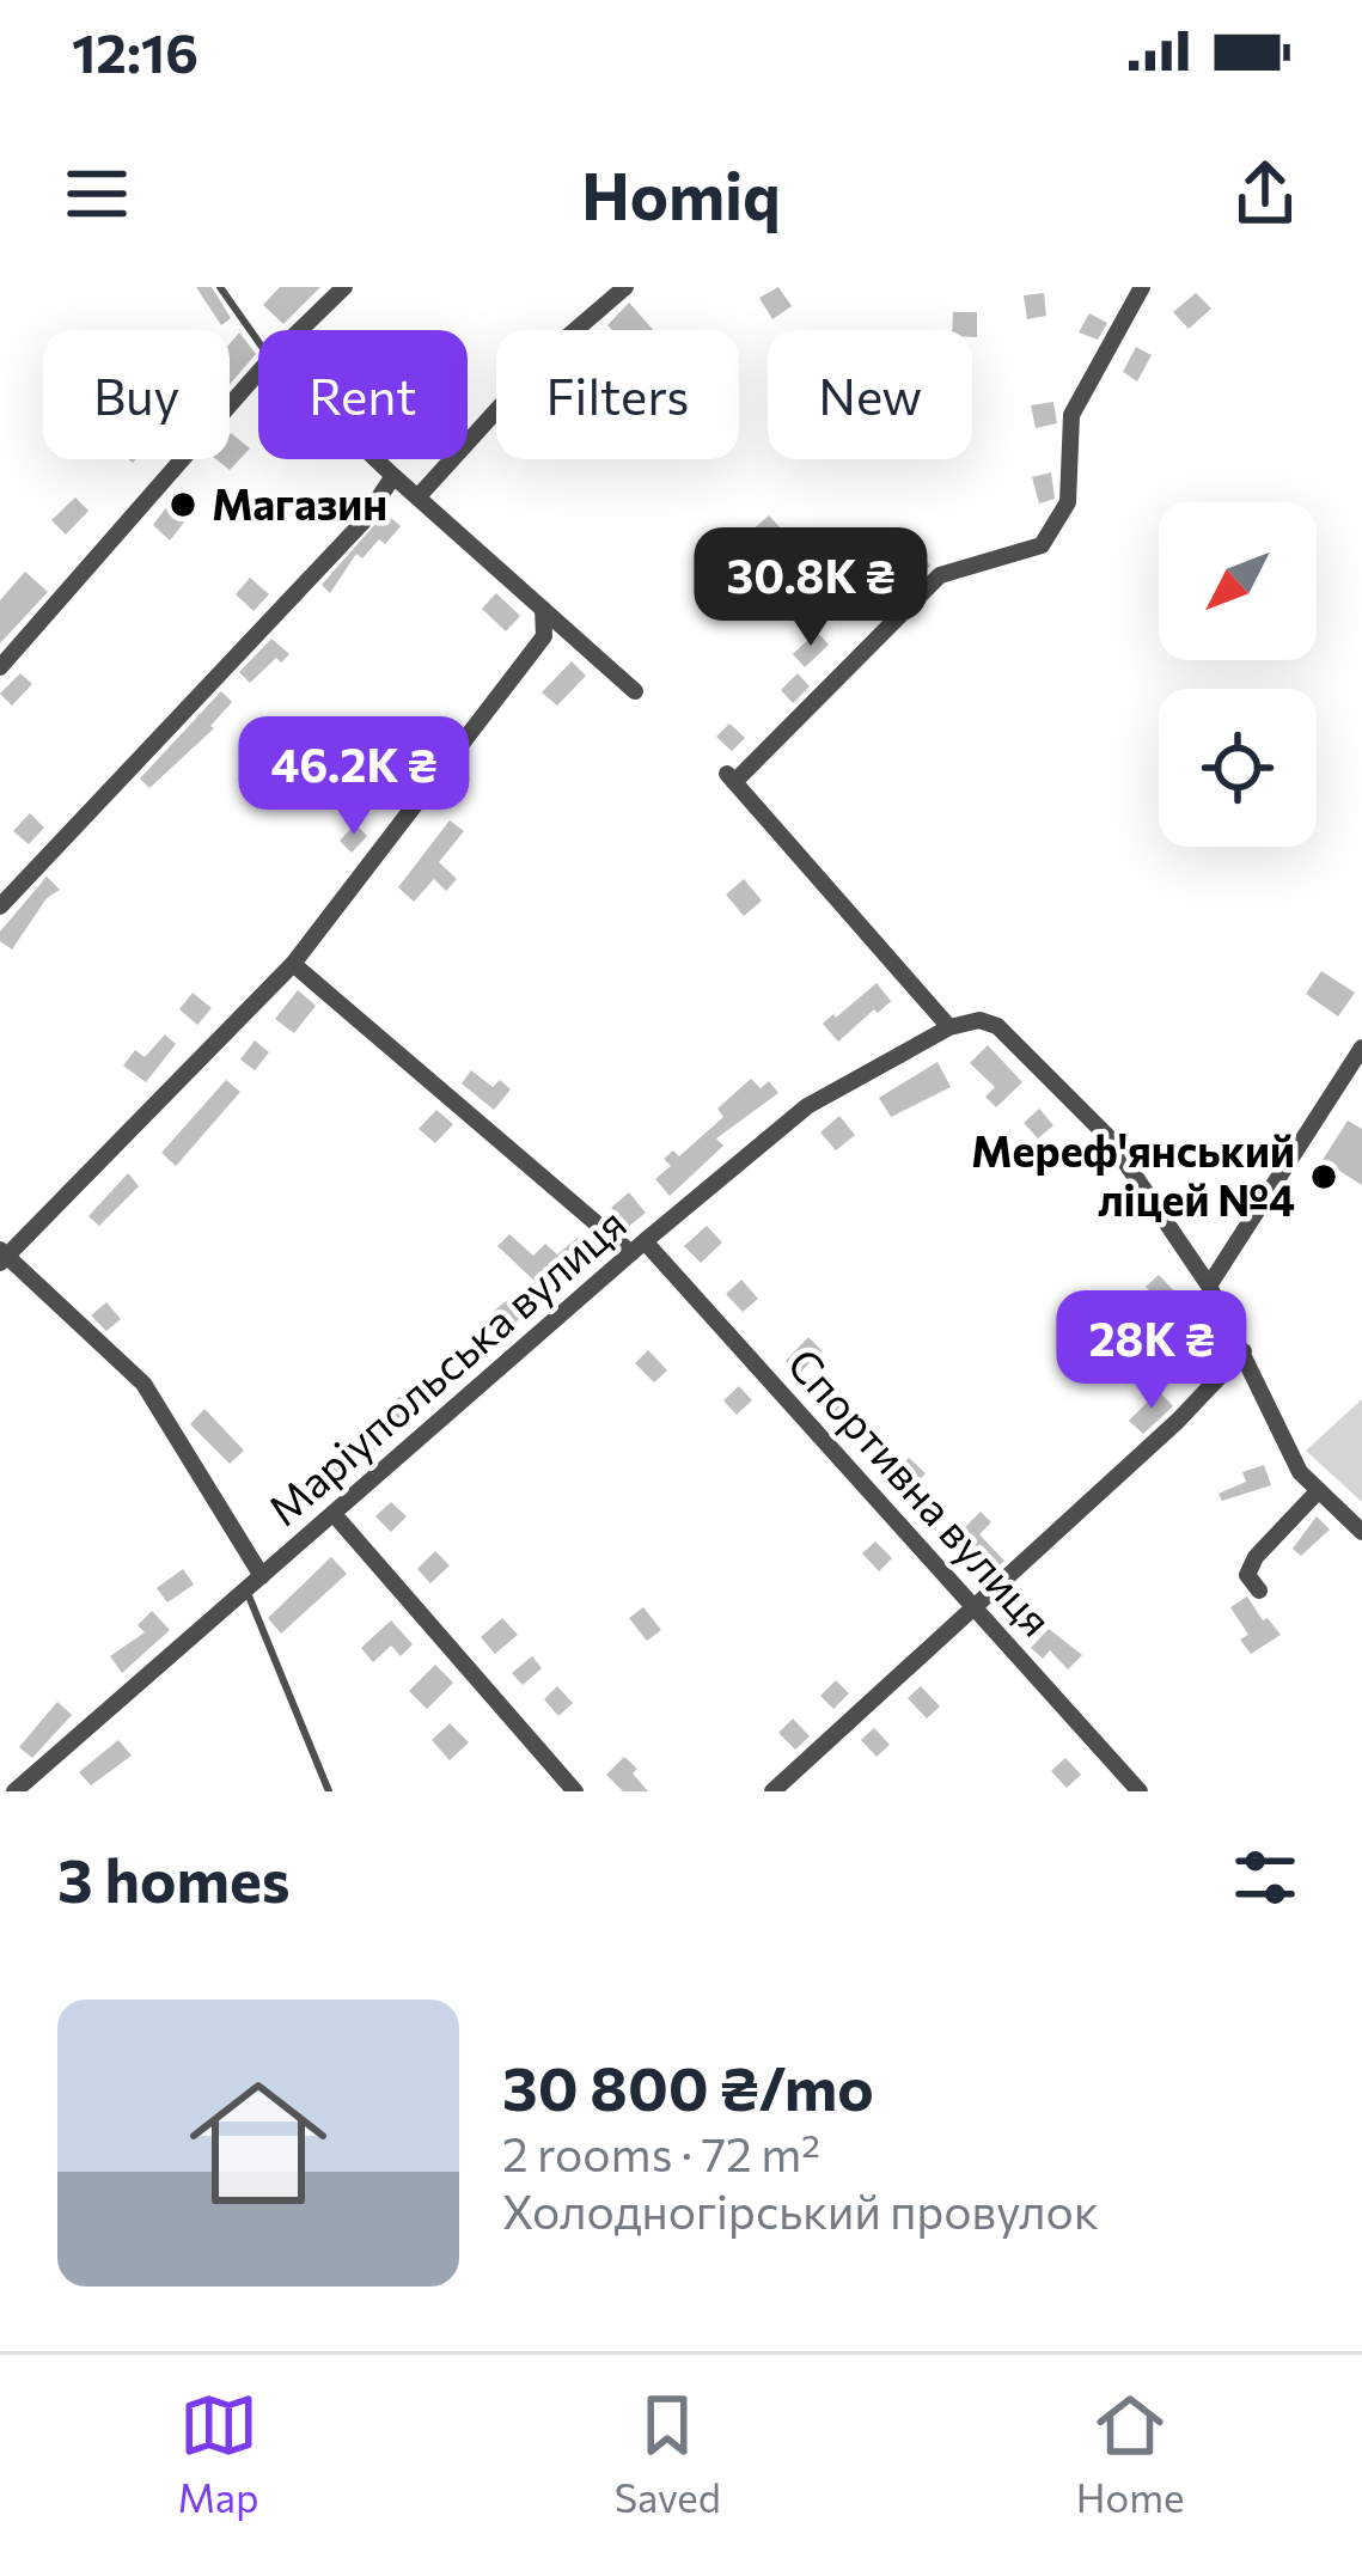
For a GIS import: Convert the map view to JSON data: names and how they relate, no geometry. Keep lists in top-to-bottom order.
{
  "streets": {
    "street": ["Маріупольська вулиця", "Спортивна вулиця"]
  },
  "crossings": [
    ["Маріупольська вулиця", "Спортивна вулиця"]
  ],
  "places": ["Магазин", "Мереф'янський ліцей №4"],
  "north": "bottom left",
  "page": {
    "status": "12:16",
    "header": "Homiq",
    "chip": [
      "Buy",
      "Rent",
      "Filters",
      "New"
    ],
    "price": ["30.8K ₴", "46.2K ₴", "28K ₴"],
    "heading": "3 homes",
    "list": [
      {
        "name": "30 800 ₴/mo",
        "note": "2 rooms · 72 m² · Холодногірський провулок"
      }
    ],
    "tabs": ["Map", "Saved", "Home"]
  }
}
